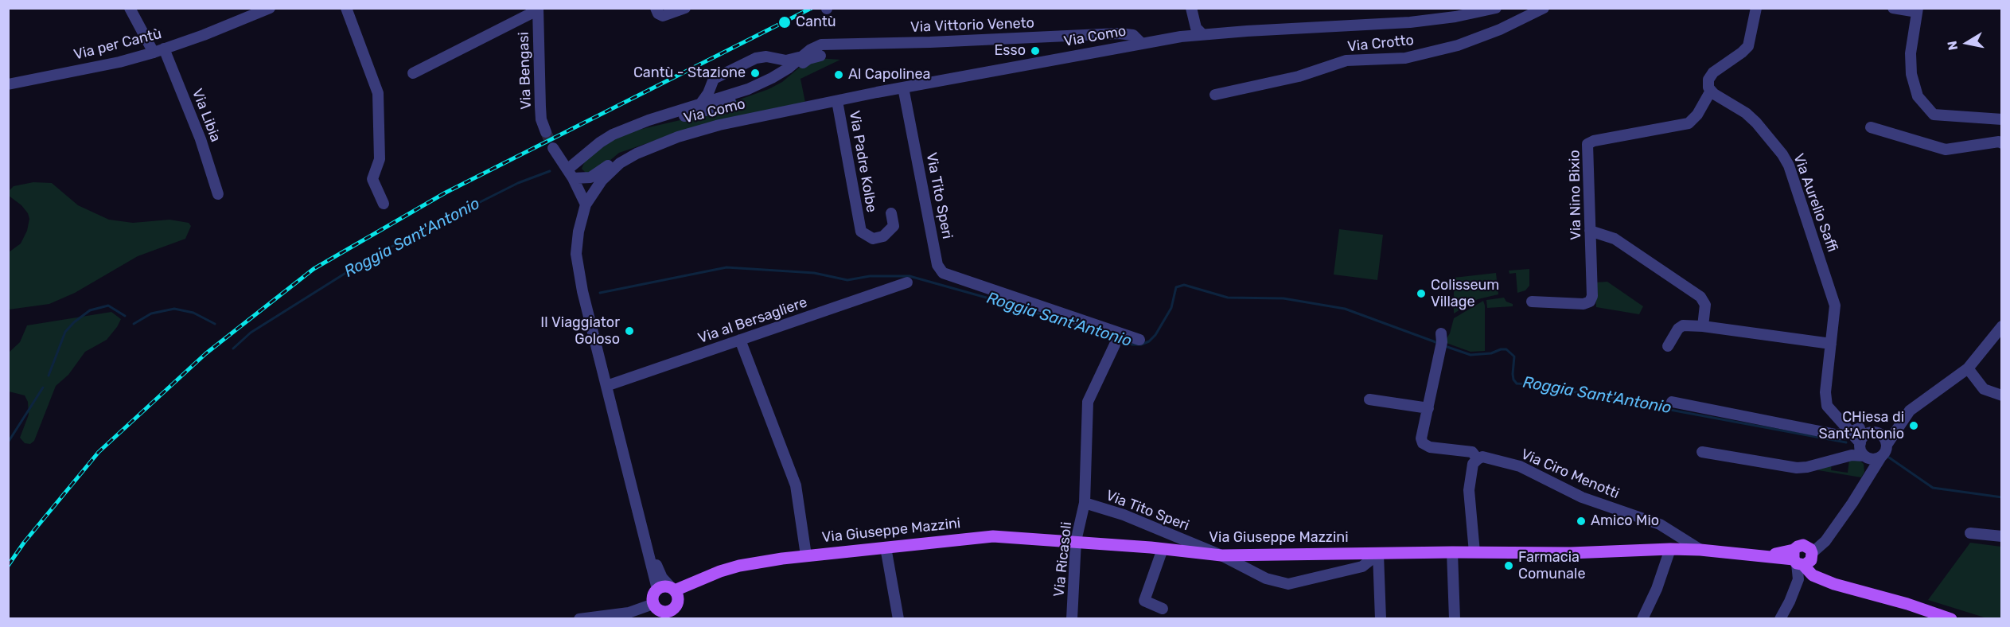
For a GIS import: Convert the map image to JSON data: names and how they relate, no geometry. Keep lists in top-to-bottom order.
{
  "streets": {
    "main road": ["Via Giuseppe Mazzini"],
    "street": [
      "Via Vittorio Veneto",
      "Via Como",
      "Via Crotto",
      "Via per Cantù",
      "Via Bengasi",
      "Via Libia",
      "Via Padre Kolbe",
      "Via Nino Bixio",
      "Via Tito Speri",
      "Via Aurelio Saffi",
      "Via al Bersagliere",
      "Via Ciro Menotti",
      "Via Ricasoli"
    ]
  },
  "crossings": [
    ["Via Vittorio Veneto", "Via Como"],
    ["Via Como", "Via Padre Kolbe"],
    ["Via Como", "Via Tito Speri"],
    ["Via Como", "Via al Bersagliere"],
    ["Via Como", "Via Giuseppe Mazzini"],
    ["Via per Cantù", "Via Libia"],
    ["Via Nino Bixio", "Via Aurelio Saffi"],
    ["Via Tito Speri", "Via Giuseppe Mazzini"],
    ["Via Tito Speri", "Via Ricasoli"],
    ["Via Ciro Menotti", "Via Giuseppe Mazzini"],
    ["Via Giuseppe Mazzini", "Via Ricasoli"]
  ],
  "water": ["Roggia Sant'Antonio"],
  "places": [
    "Cantù",
    "Esso",
    "Cantù - Stazione",
    "Al Capolinea",
    "Colisseum Village",
    "Il Viaggiator Goloso",
    "CHiesa di Sant'Antonio",
    "Amico Mio",
    "Farmacia Comunale"
  ],
  "north": "left"
}
